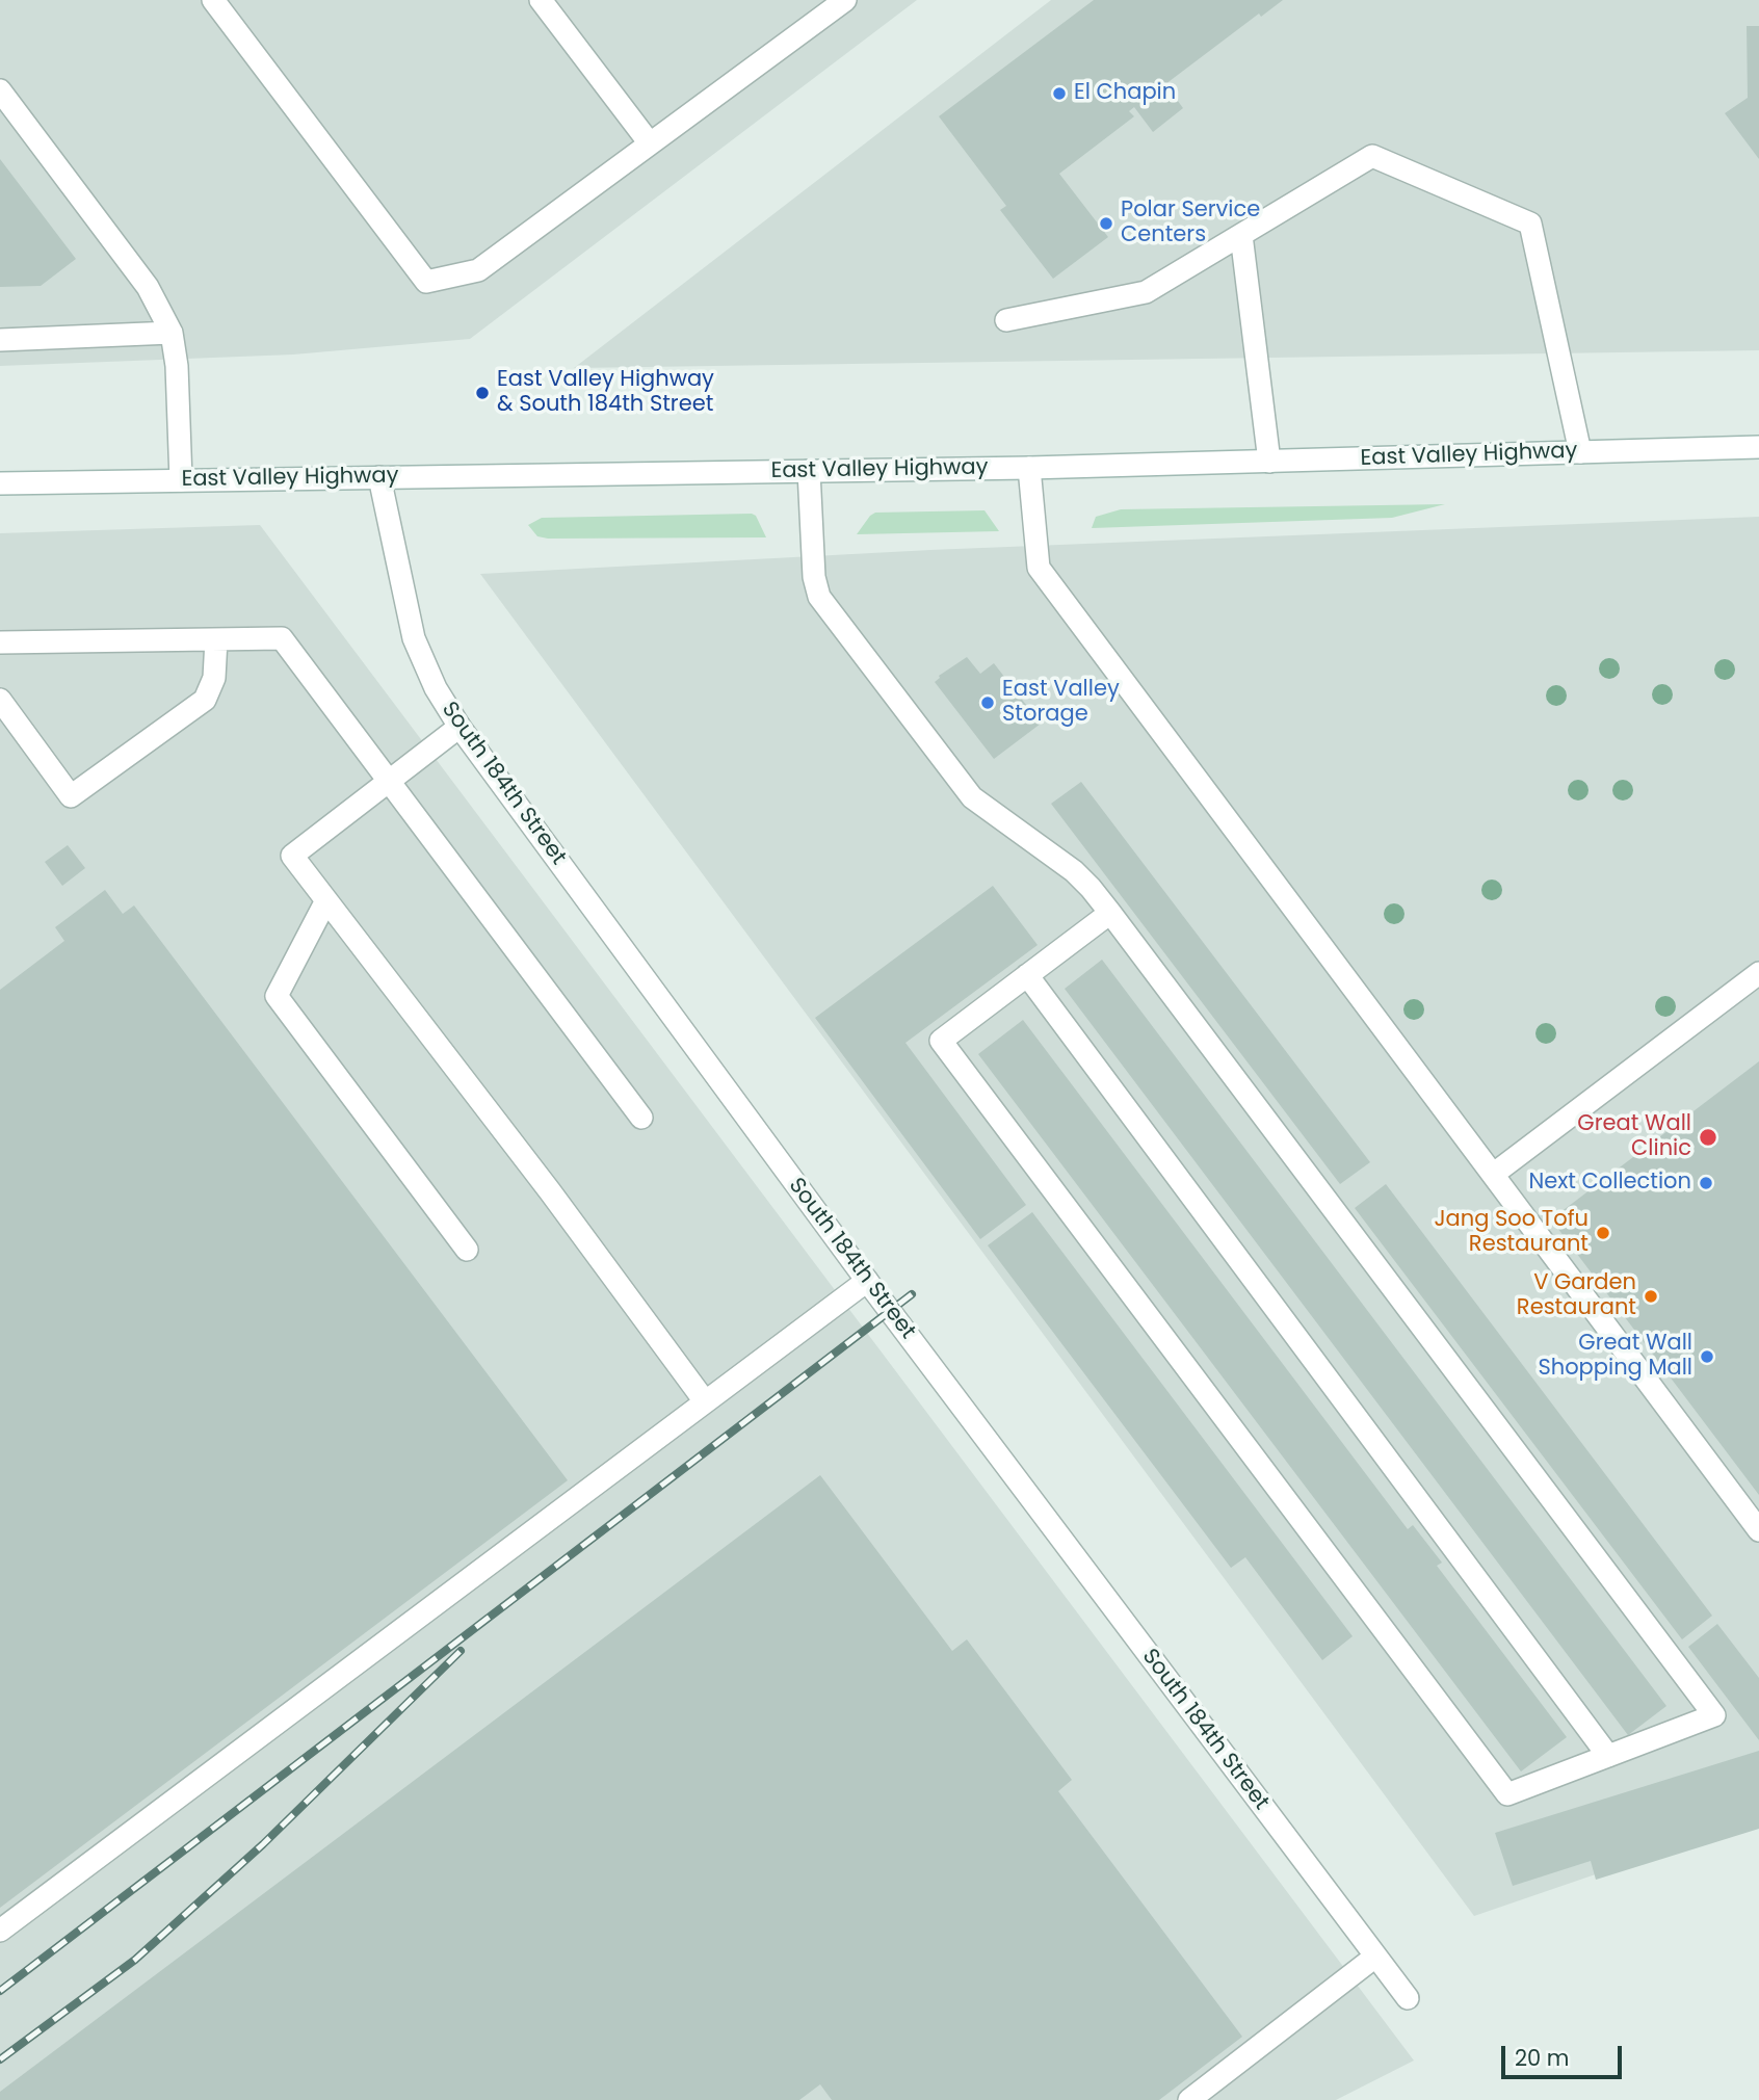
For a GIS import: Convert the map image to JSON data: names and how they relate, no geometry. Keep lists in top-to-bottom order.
{
  "streets": {
    "street": ["East Valley Highway", "South 184th Street"]
  },
  "crossings": [
    ["East Valley Highway", "South 184th Street"]
  ],
  "places": [
    "El Chapin",
    "Polar Service Centers",
    "East Valley Highway & South 184th Street",
    "East Valley Storage",
    "Great Wall Clinic",
    "Next Collection",
    "Jang Soo Tofu Restaurant",
    "V Garden Restaurant",
    "Great Wall Shopping Mall"
  ],
  "scale_bar": "20 m"
}
